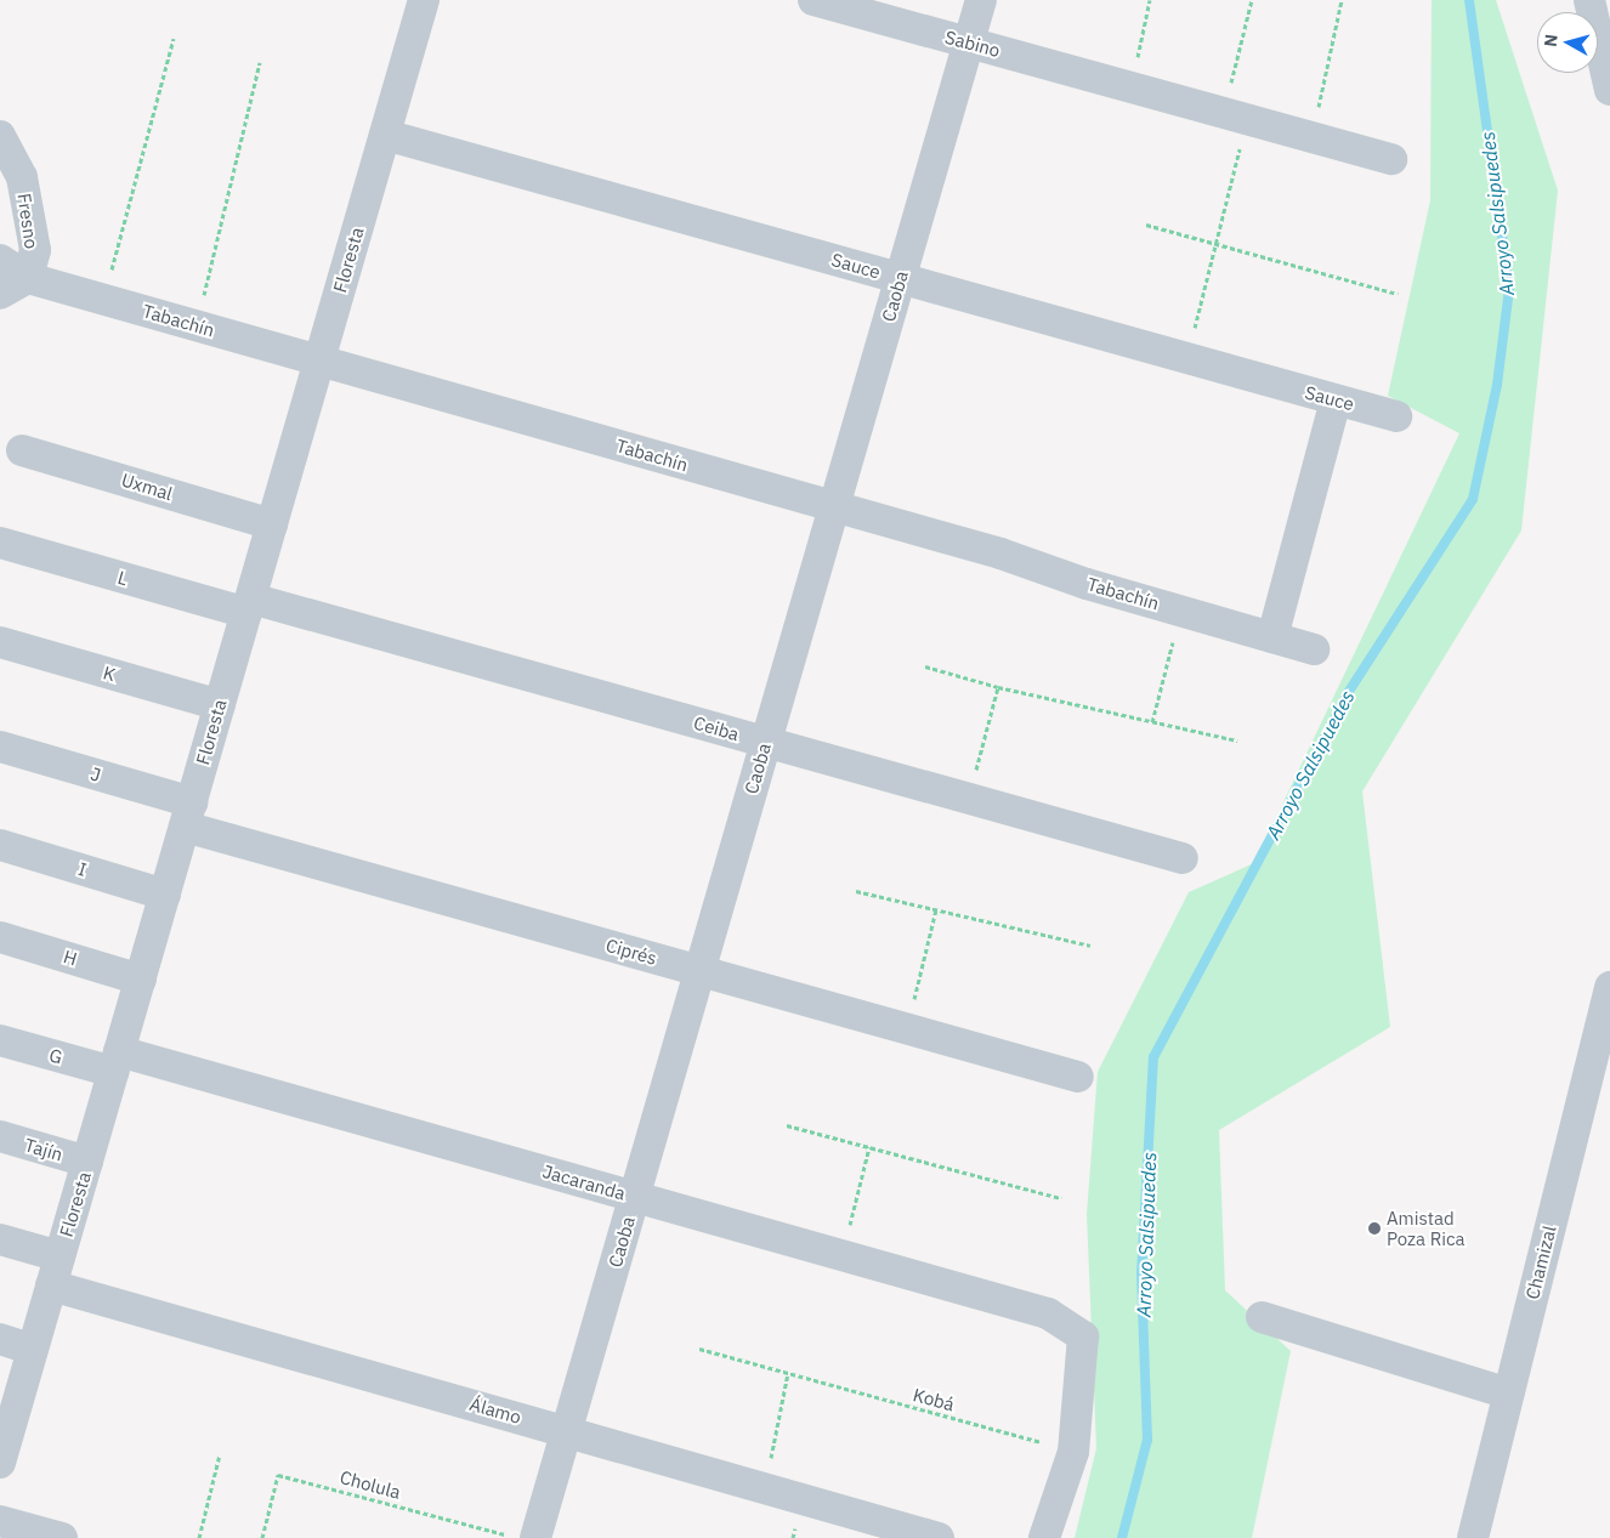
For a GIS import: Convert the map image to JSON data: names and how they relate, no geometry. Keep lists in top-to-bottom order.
{
  "streets": {
    "street": [
      "Sabino",
      "Fresno",
      "Floresta",
      "Sauce",
      "Caoba",
      "Tabachín",
      "Uxmal",
      "L",
      "K",
      "Ceiba",
      "J",
      "I",
      "Ciprés",
      "H",
      "G",
      "Tajín",
      "Jacaranda",
      "Chamizal",
      "Álamo"
    ],
    "path": ["Kobá", "Cholula"]
  },
  "crossings": [
    ["Sabino", "Caoba"],
    ["Fresno", "Tabachín"],
    ["Floresta", "Sauce"],
    ["Floresta", "Tabachín"],
    ["Floresta", "Uxmal"],
    ["Floresta", "L"],
    ["Floresta", "K"],
    ["Floresta", "Ceiba"],
    ["Floresta", "J"],
    ["Floresta", "I"],
    ["Floresta", "Ciprés"],
    ["Floresta", "H"],
    ["Floresta", "G"],
    ["Floresta", "Tajín"],
    ["Floresta", "Jacaranda"],
    ["Floresta", "Álamo"],
    ["Sauce", "Caoba"],
    ["Caoba", "Tabachín"],
    ["Caoba", "Ceiba"],
    ["Caoba", "Ciprés"],
    ["Caoba", "Jacaranda"],
    ["Caoba", "Álamo"],
    ["L", "Ceiba"],
    ["J", "Ciprés"],
    ["G", "Jacaranda"],
    ["Jacaranda", "Kobá"]
  ],
  "water": ["Arroyo Salsipuedes"],
  "places": ["Amistad Poza Rica"],
  "north": "left"
}
